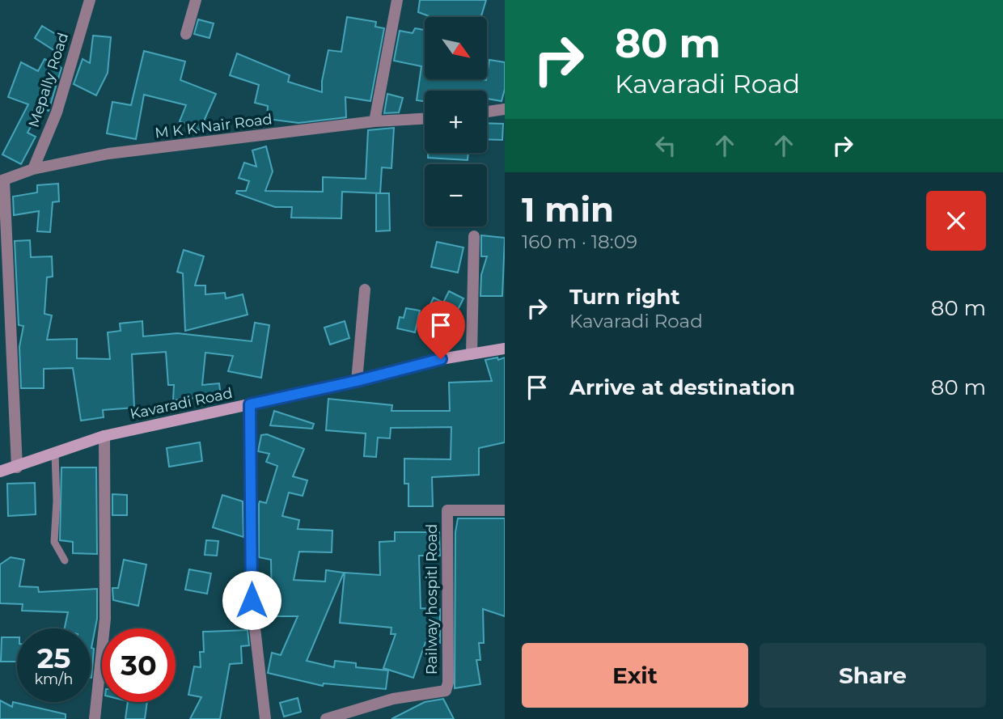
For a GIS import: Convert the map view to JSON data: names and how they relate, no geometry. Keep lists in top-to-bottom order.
{
  "streets": {
    "main road": ["Kavaradi Road"],
    "street": ["Mepally Road", "M K K Nair Road", "Railway hospitl Road"]
  },
  "crossings": [
    ["Mepally Road", "M K K Nair Road"]
  ],
  "north": "bottom right",
  "page": {
    "turn": ["80 m", "Kavaradi Road"],
    "map_buttons": ["+", "−"],
    "heading": ["1 min", "160 m · 18:09"],
    "list": [
      {
        "name": "Turn right",
        "note": "Kavaradi Road",
        "value": "80 m"
      },
      {
        "name": "Arrive at destination",
        "value": "80 m"
      }
    ],
    "speed": "25 km/h",
    "limit": "30",
    "buttons": ["Exit", "Share"]
  }
}
